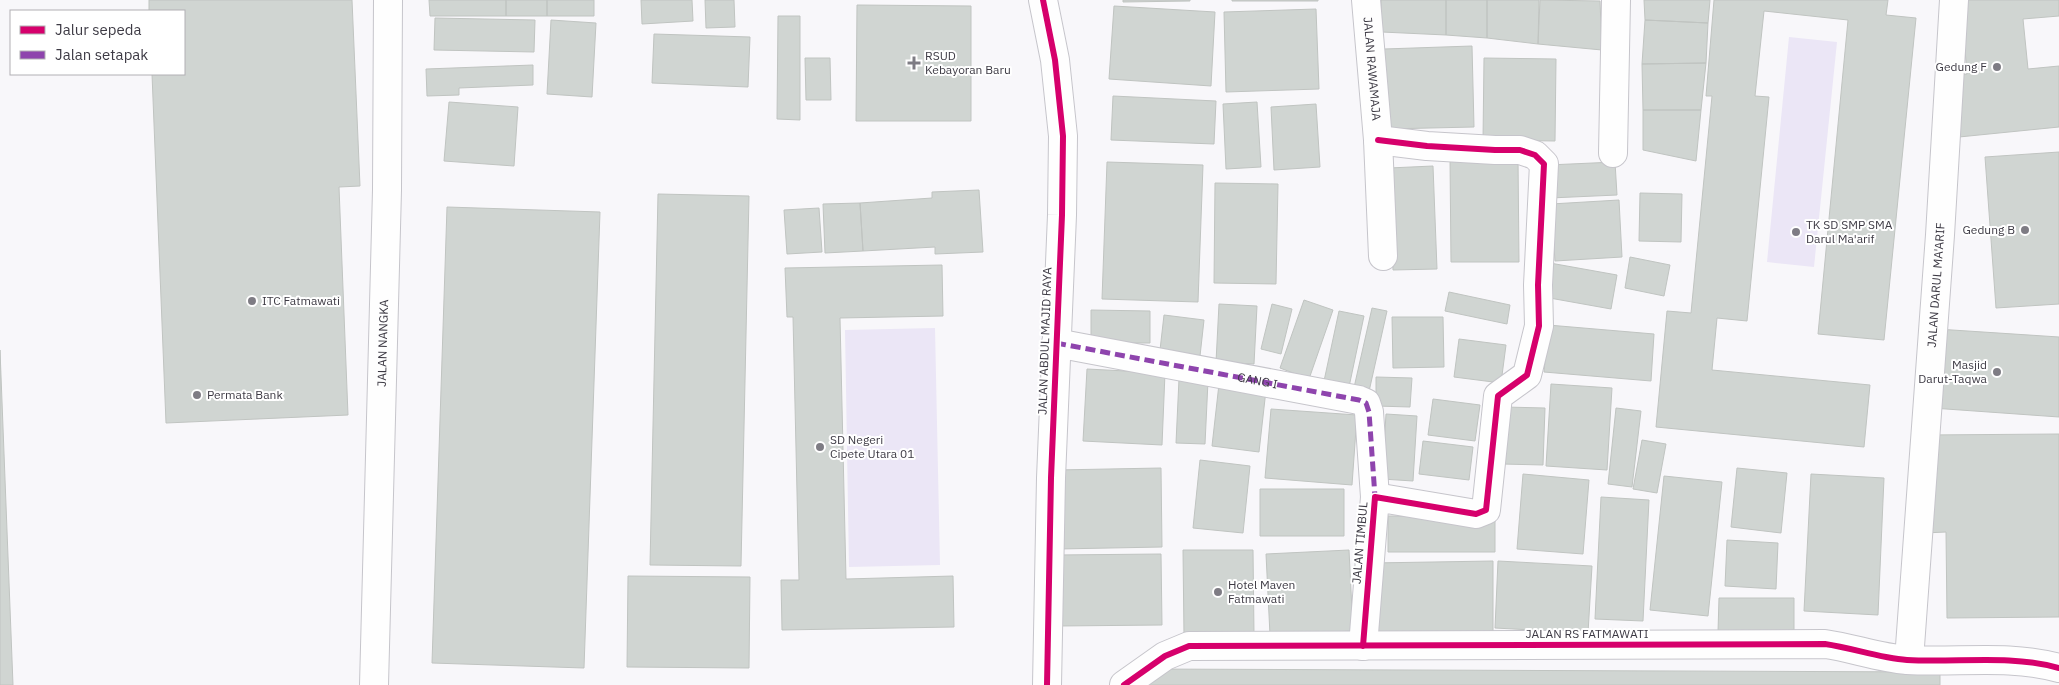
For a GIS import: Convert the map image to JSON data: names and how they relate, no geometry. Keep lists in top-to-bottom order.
{
  "streets": {
    "street": [
      "JALAN RAWAMAJA",
      "JALAN DARUL MA'ARIF",
      "JALAN ABDUL MAJID RAYA",
      "JALAN NANGKA",
      "GANG I",
      "JALAN TIMBUL",
      "JALAN RS FATMAWATI"
    ]
  },
  "crossings": [
    ["JALAN RAWAMAJA", "JALAN TIMBUL"],
    ["JALAN DARUL MA'ARIF", "JALAN RS FATMAWATI"],
    ["JALAN ABDUL MAJID RAYA", "GANG I"],
    ["GANG I", "JALAN TIMBUL"],
    ["JALAN TIMBUL", "JALAN RS FATMAWATI"]
  ],
  "places": {
    "health": ["RSUD Kebayoran Baru"],
    "other": [
      "Gedung F",
      "Gedung B",
      "TK SD SMP SMA Darul Ma'arif",
      "ITC Fatmawati",
      "Masjid Darut-Taqwa",
      "Permata Bank",
      "SD Negeri Cipete Utara 01",
      "Hotel Maven Fatmawati"
    ]
  },
  "legend": ["Jalur sepeda", "Jalan setapak"]
}
